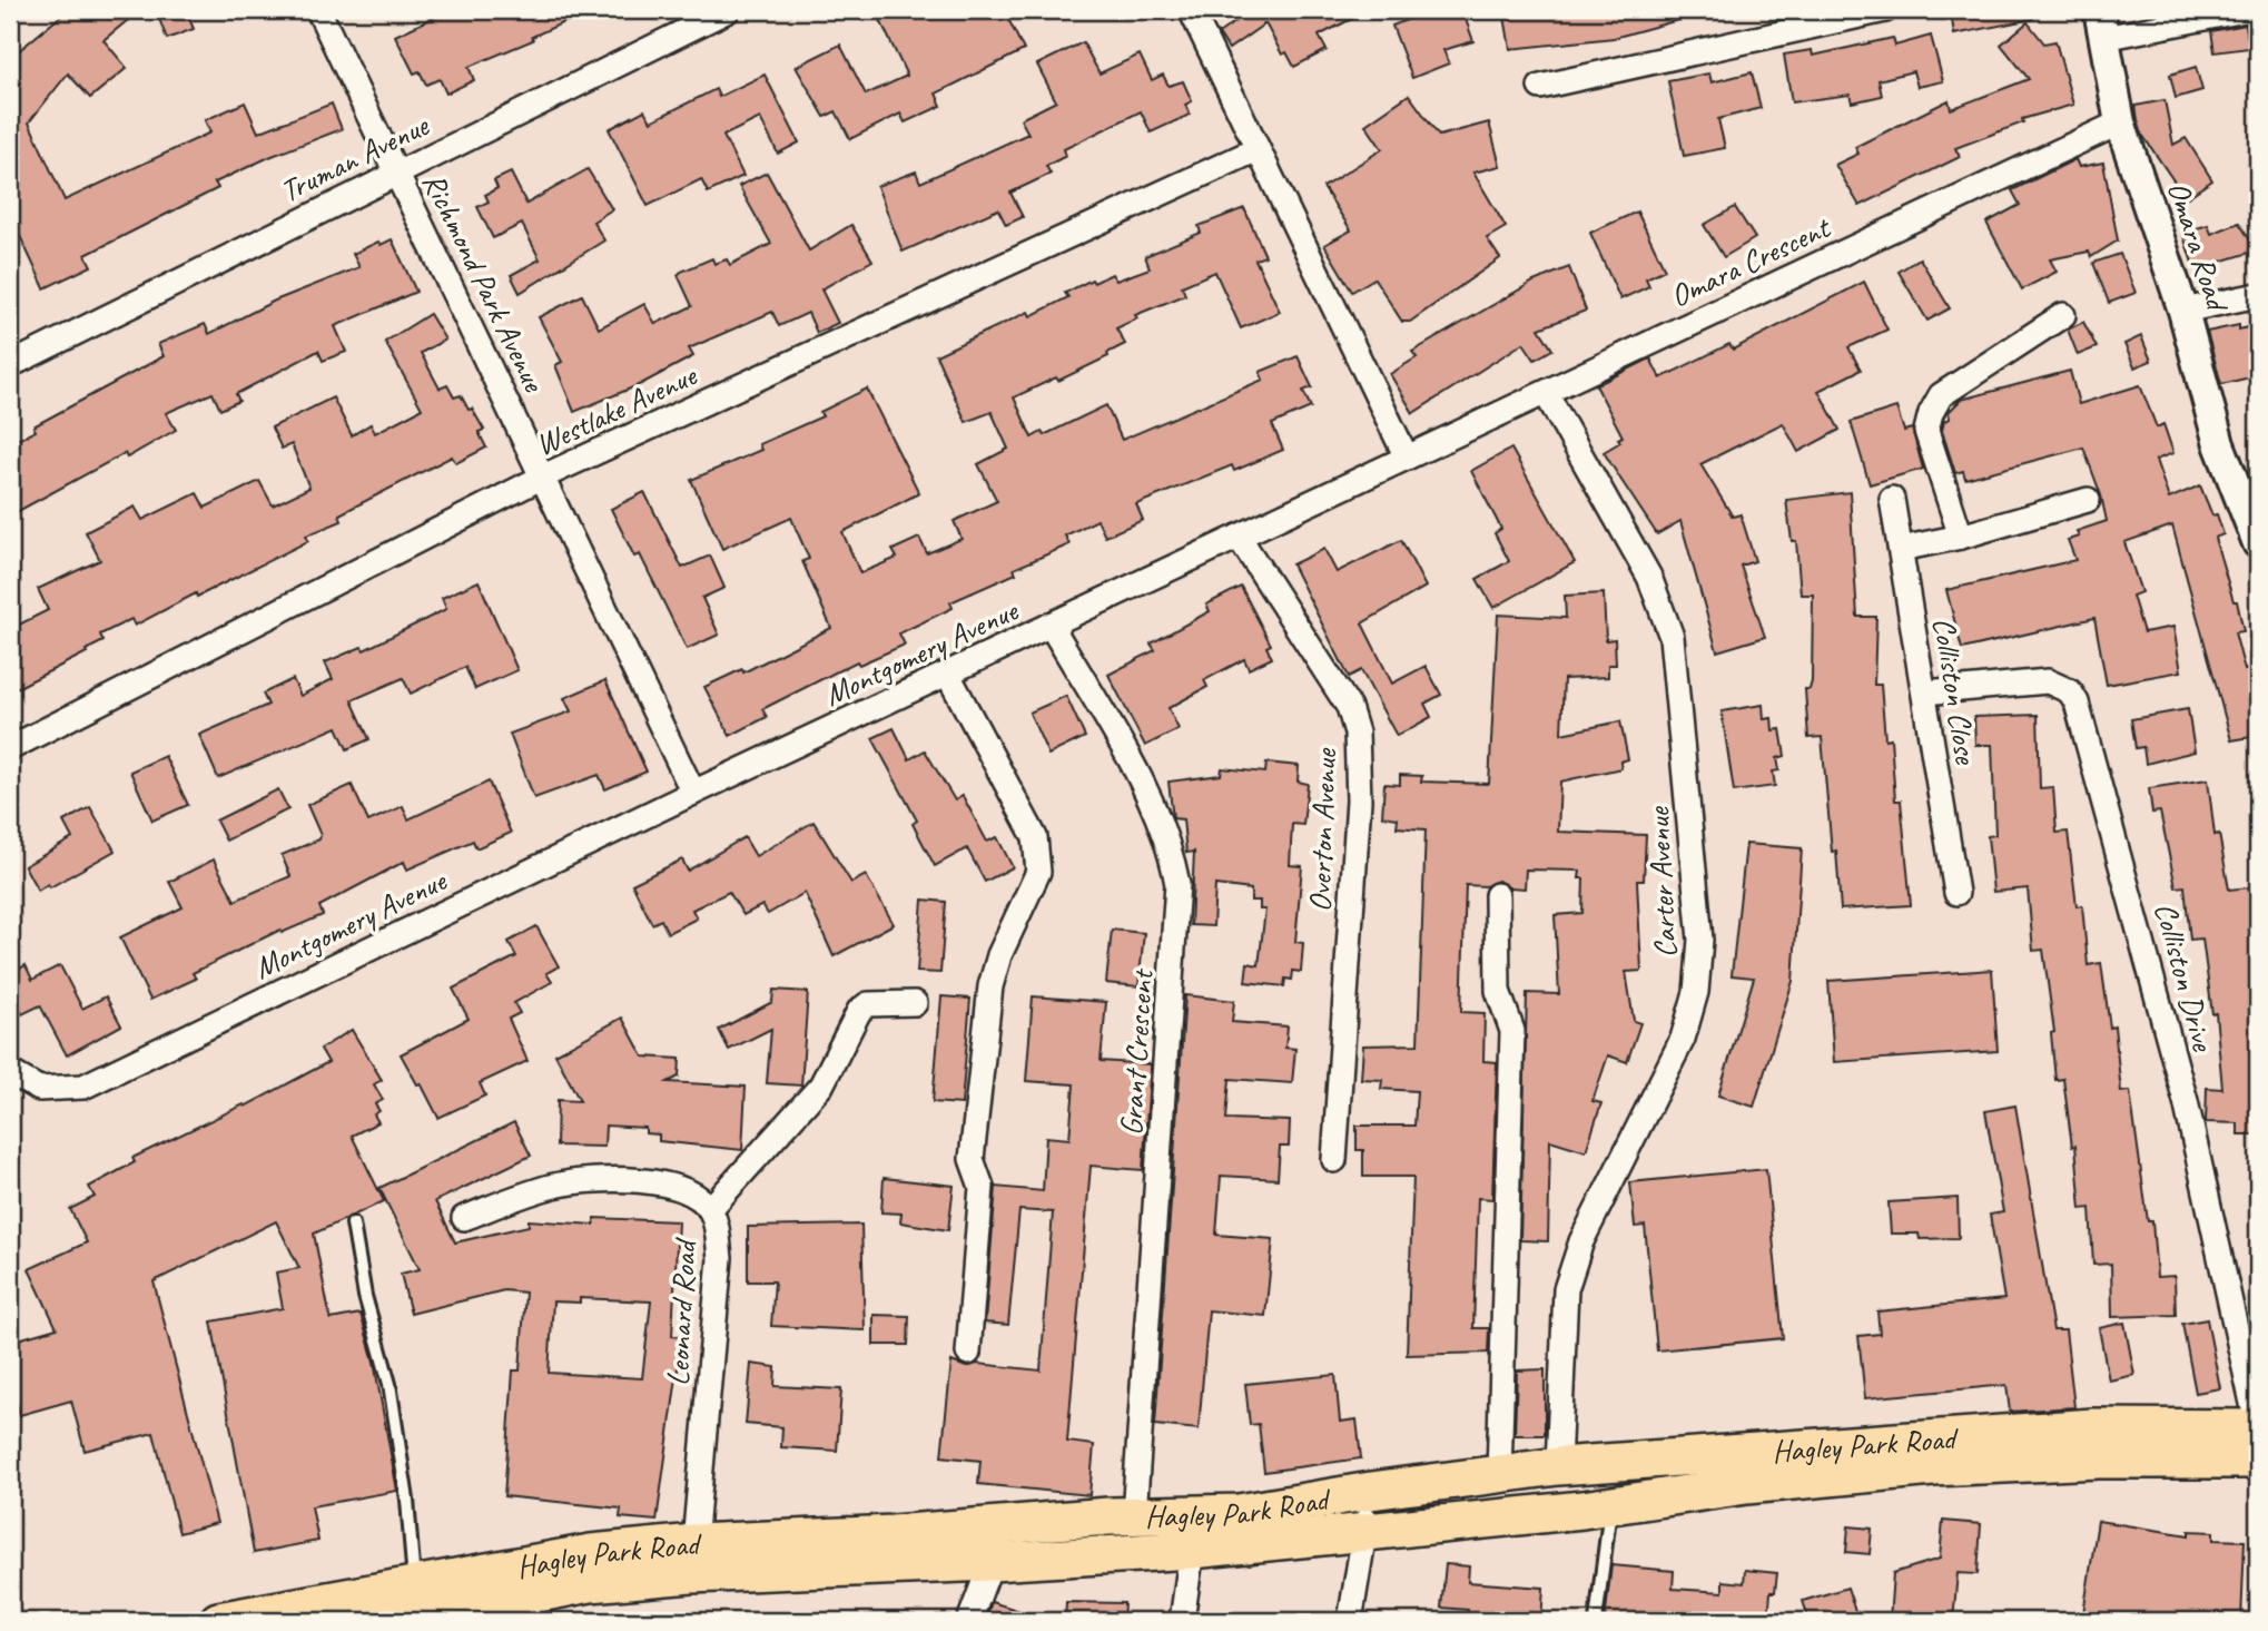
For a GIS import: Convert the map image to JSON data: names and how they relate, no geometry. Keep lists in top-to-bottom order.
{
  "streets": {
    "main road": ["Hagley Park Road"],
    "street": [
      "Truman Avenue",
      "Omara Road",
      "Omara Crescent",
      "Richmond Park Avenue",
      "Westlake Avenue",
      "Montgomery Avenue",
      "Colliston Close",
      "Overton Avenue",
      "Carter Avenue",
      "Colliston Drive",
      "Grant Crescent",
      "Leonard Road"
    ]
  },
  "crossings": [
    ["Truman Avenue", "Richmond Park Avenue"],
    ["Omara Road", "Omara Crescent"],
    ["Omara Crescent", "Montgomery Avenue"],
    ["Omara Crescent", "Carter Avenue"],
    ["Richmond Park Avenue", "Westlake Avenue"],
    ["Richmond Park Avenue", "Montgomery Avenue"],
    ["Montgomery Avenue", "Overton Avenue"],
    ["Montgomery Avenue", "Grant Crescent"],
    ["Colliston Close", "Colliston Drive"],
    ["Carter Avenue", "Hagley Park Road"],
    ["Colliston Drive", "Hagley Park Road"],
    ["Grant Crescent", "Hagley Park Road"],
    ["Leonard Road", "Hagley Park Road"]
  ]
}
